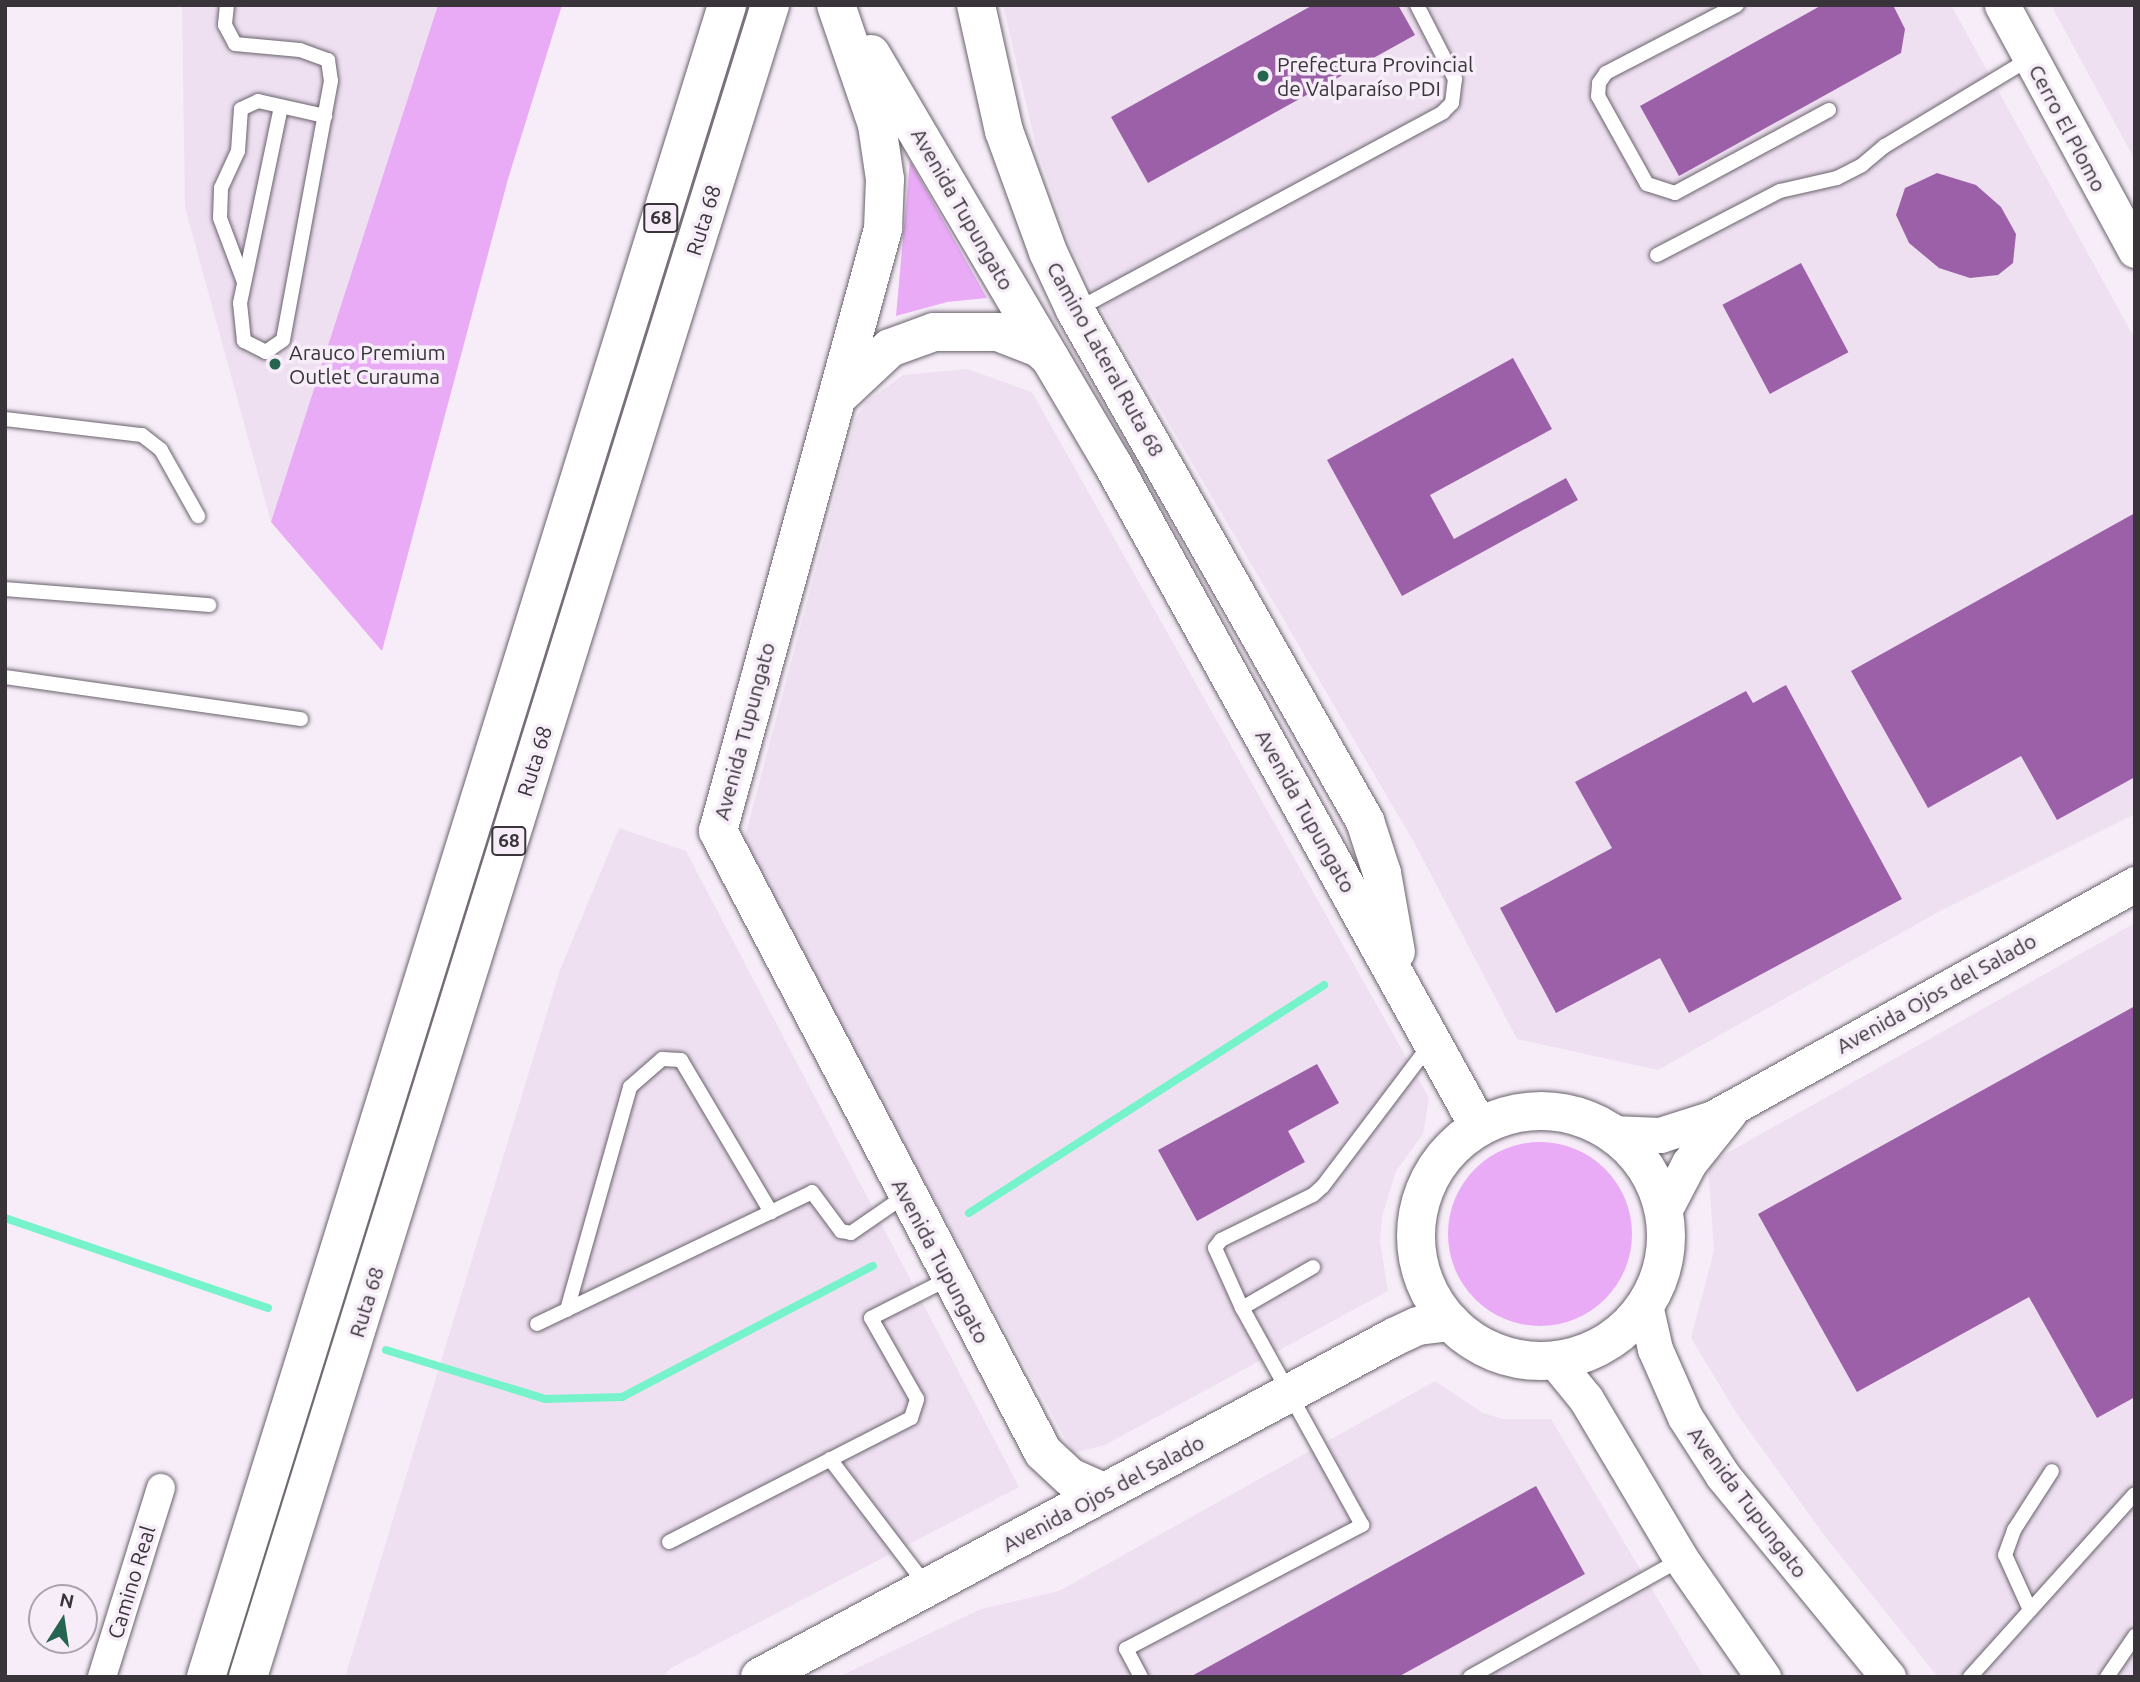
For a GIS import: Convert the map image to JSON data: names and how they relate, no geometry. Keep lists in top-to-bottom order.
{
  "streets": {
    "main road": [
      "Avenida Tupungato",
      "68",
      "Ruta 68",
      "Camino Lateral Ruta 68",
      "Avenida Ojos del Salado"
    ],
    "street": ["Cerro El Plomo", "Camino Real"]
  },
  "crossings": [
    ["Avenida Tupungato", "Camino Lateral Ruta 68"],
    ["Avenida Tupungato", "Avenida Ojos del Salado"]
  ],
  "places": ["Prefectura Provincial de Valparaíso PDI", "Arauco Premium Outlet Curauma"],
  "north": "top"
}
